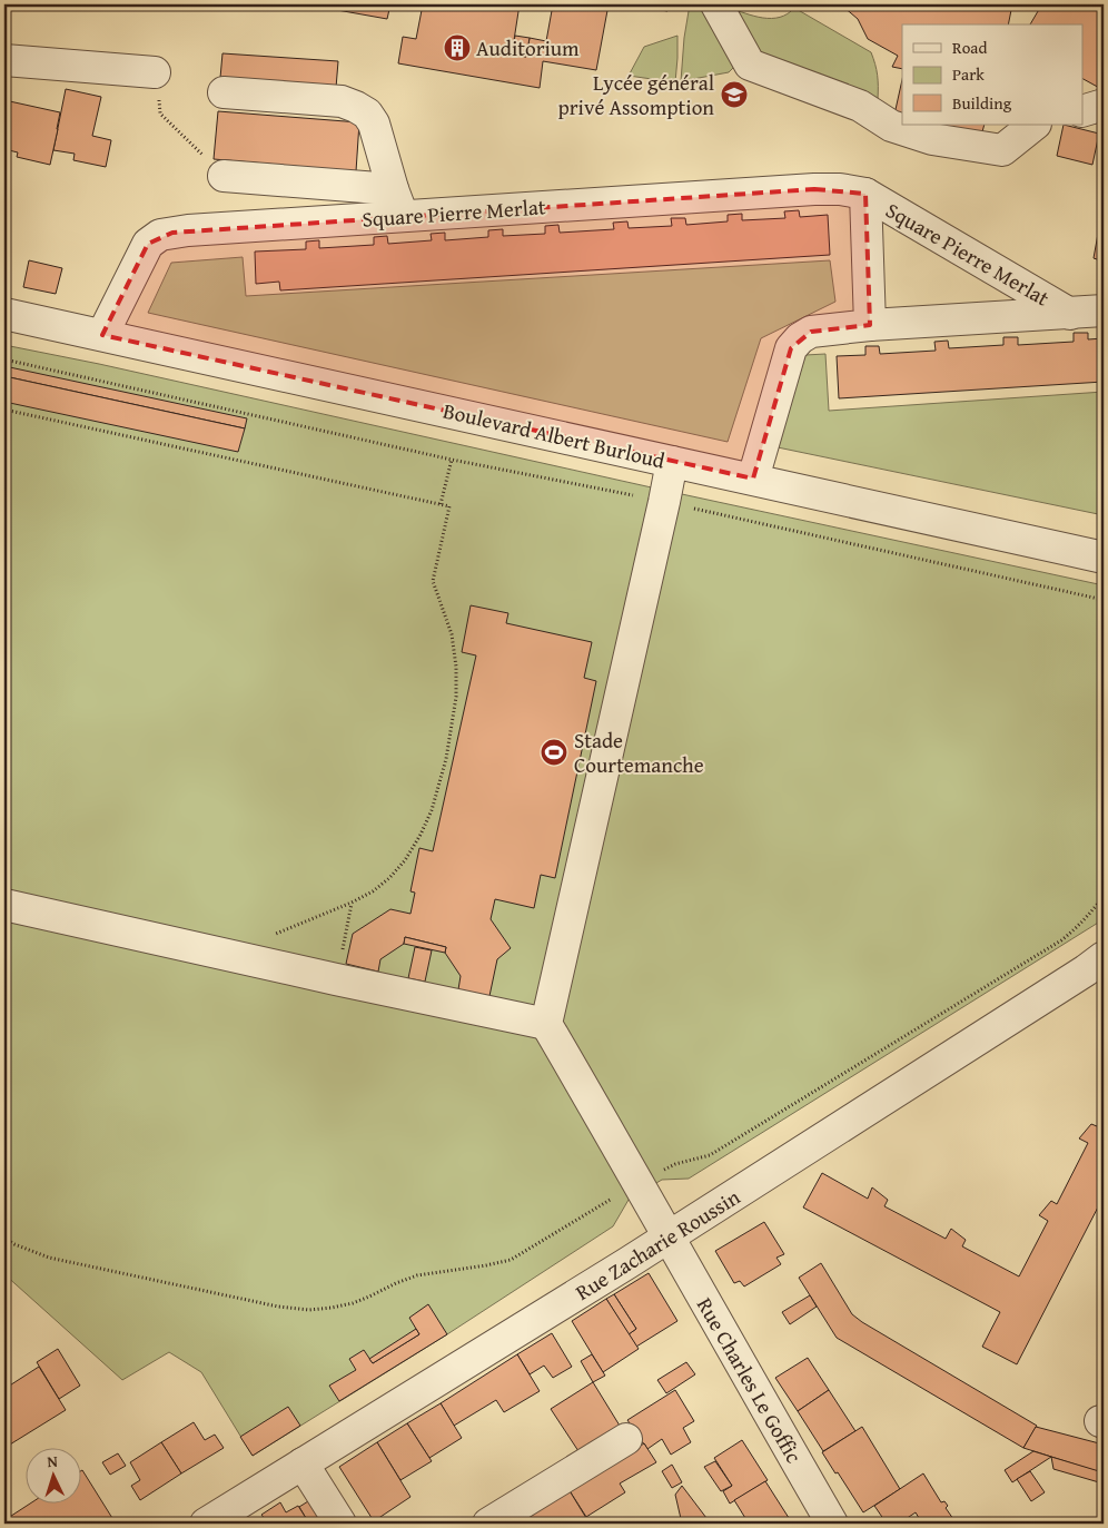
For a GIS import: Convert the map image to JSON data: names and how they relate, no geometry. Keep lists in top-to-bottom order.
{
  "streets": {
    "street": [
      "Square Pierre Merlat",
      "Boulevard Albert Burloud",
      "Rue Zacharie Roussin",
      "Rue Charles Le Goffic"
    ]
  },
  "crossings": [
    ["Square Pierre Merlat", "Boulevard Albert Burloud"],
    ["Rue Zacharie Roussin", "Rue Charles Le Goffic"]
  ],
  "places": {
    "building": ["Auditorium"],
    "school or university": ["Lycée général privé Assomption"],
    "sports": ["Stade Courtemanche"]
  },
  "legend": ["Road", "Park", "Building"],
  "north": "top"
}
